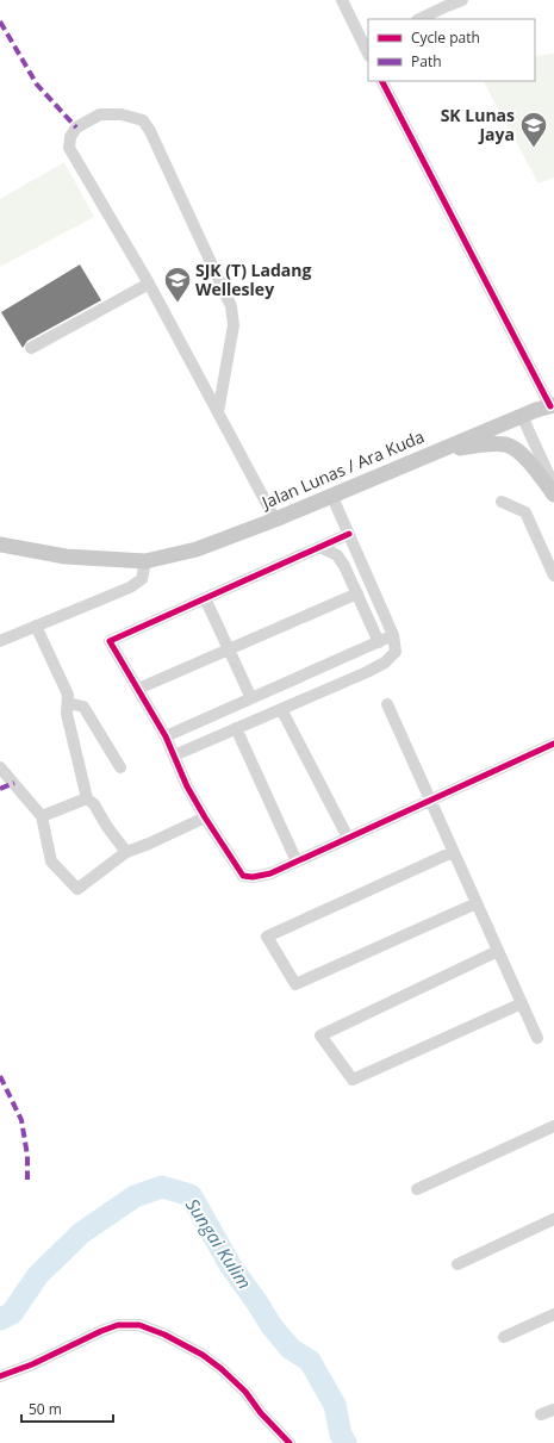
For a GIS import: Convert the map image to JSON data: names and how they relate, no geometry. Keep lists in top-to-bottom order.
{
  "streets": {
    "main road": ["Jalan Lunas / Ara Kuda"]
  },
  "water": ["Sungai Kulim"],
  "places": {
    "school or university": ["SK Lunas Jaya", "SJK (T) Ladang Wellesley"]
  },
  "legend": ["Cycle path", "Path"],
  "scale_bar": "50 m"
}
